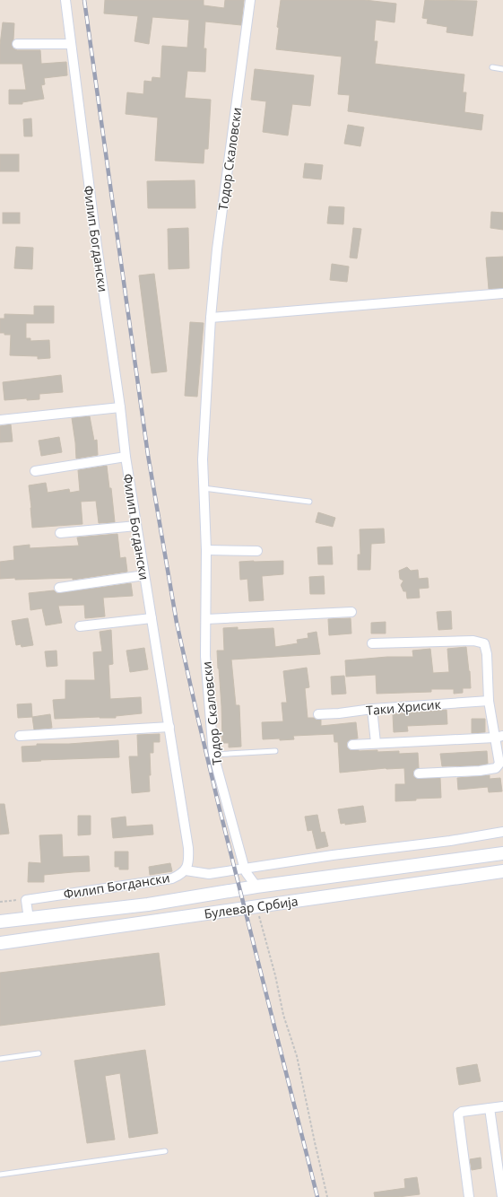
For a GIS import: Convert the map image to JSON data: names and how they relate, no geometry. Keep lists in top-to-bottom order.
{
  "streets": {
    "street": [
      "Тодор Скаловски",
      "Филип Богдански",
      "Таки Хрисик",
      "Булевар Србија"
    ]
  },
  "crossings": [
    ["Тодор Скаловски", "Булевар Србија"]
  ]
}
